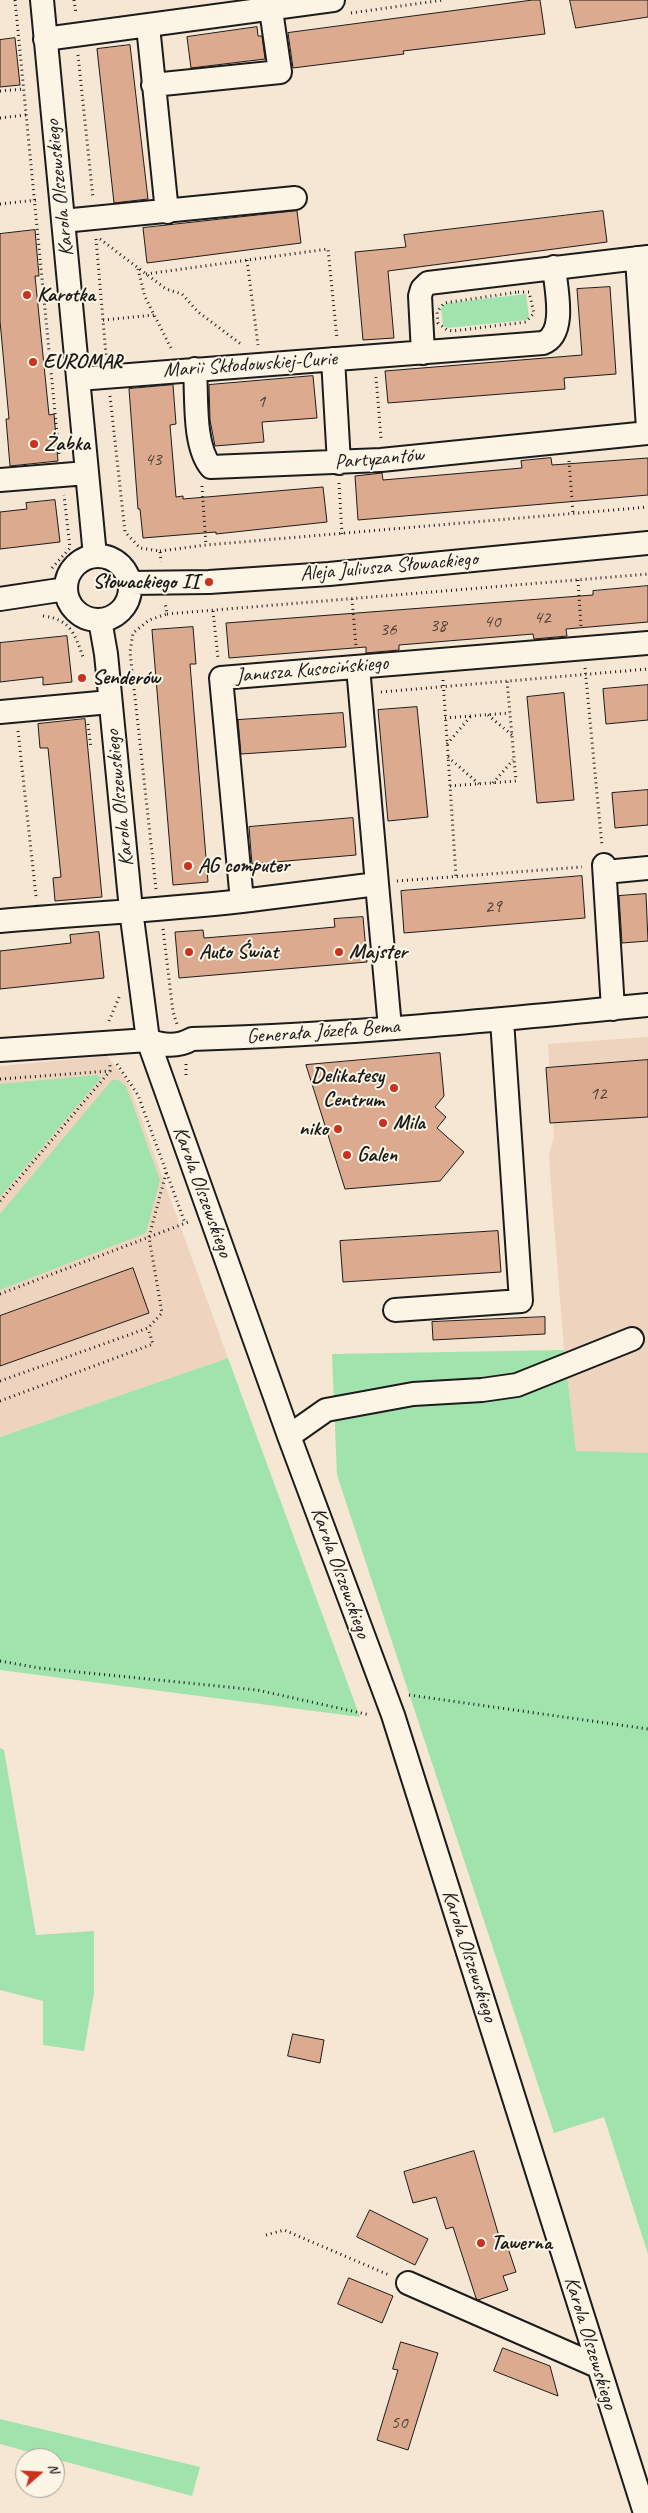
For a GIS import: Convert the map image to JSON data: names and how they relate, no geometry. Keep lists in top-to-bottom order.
{
  "streets": {
    "street": [
      "Karola Olszewskiego",
      "Marii Skłodowskiej-Curie",
      "Partyzantów",
      "Aleja Juliusza Słowackiego",
      "Janusza Kusocińskiego",
      "Generała Józefa Bema"
    ]
  },
  "crossings": [
    ["Karola Olszewskiego", "Marii Skłodowskiej-Curie"],
    ["Karola Olszewskiego", "Aleja Juliusza Słowackiego"],
    ["Karola Olszewskiego", "Generała Józefa Bema"],
    ["Marii Skłodowskiej-Curie", "Partyzantów"]
  ],
  "places": [
    "Karotka",
    "EUROMAR",
    "Żabka",
    "Słowackiego II",
    "Senderów",
    "AG computer",
    "Auto Świat",
    "Majster",
    "Delikatesy Centrum",
    "Mila",
    "niko",
    "Galen",
    "Tawerna"
  ],
  "house_numbers": [
    "1",
    "43",
    "42",
    "40",
    "38",
    "36",
    "29",
    "12",
    "50"
  ],
  "north": "right"
}
